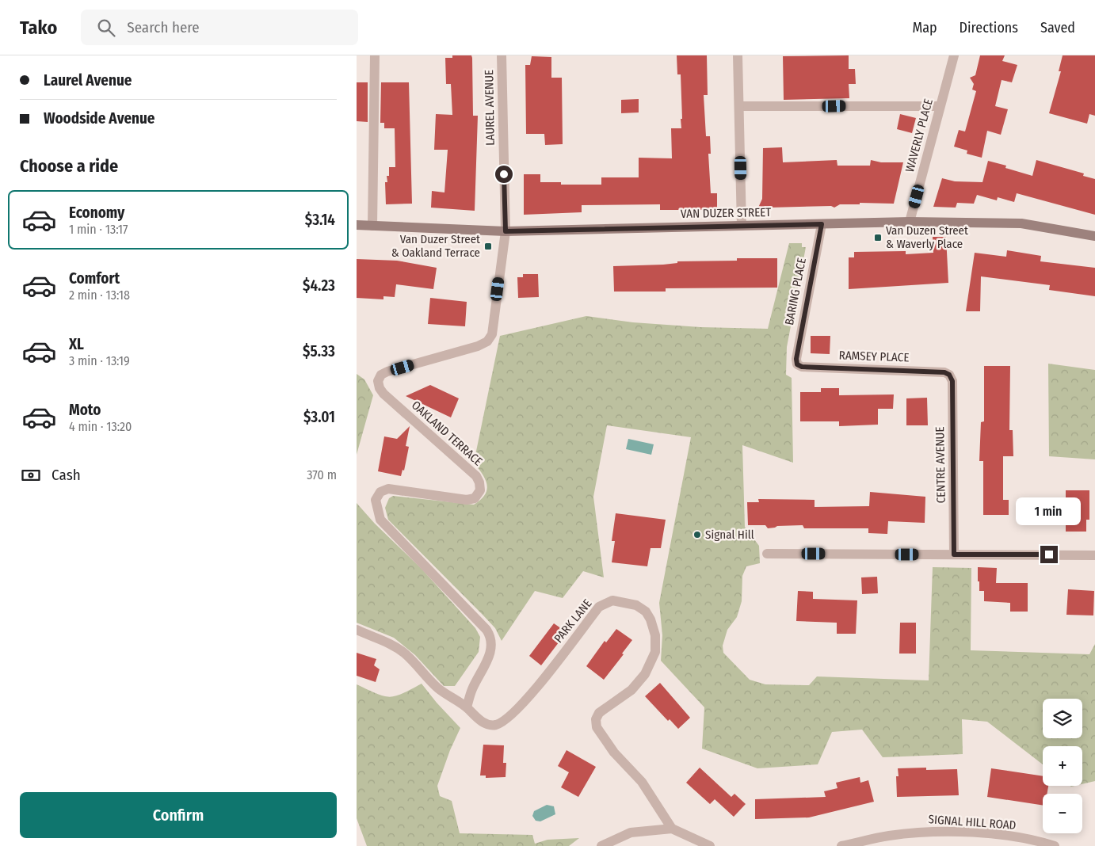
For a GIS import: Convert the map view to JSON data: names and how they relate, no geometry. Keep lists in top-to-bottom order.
{
  "streets": {
    "main road": ["VAN DUZER STREET"],
    "street": [
      "LAUREL AVENUE",
      "WAVERLY PLACE",
      "BARING PLACE",
      "RAMSEY PLACE",
      "OAKLAND TERRACE",
      "CENTRE AVENUE",
      "PARK LANE",
      "SIGNAL HILL ROAD"
    ]
  },
  "crossings": [
    ["LAUREL AVENUE", "VAN DUZER STREET"],
    ["LAUREL AVENUE", "OAKLAND TERRACE"],
    ["WAVERLY PLACE", "VAN DUZER STREET"],
    ["VAN DUZER STREET", "BARING PLACE"],
    ["VAN DUZER STREET", "OAKLAND TERRACE"],
    ["BARING PLACE", "RAMSEY PLACE"],
    ["RAMSEY PLACE", "CENTRE AVENUE"],
    ["OAKLAND TERRACE", "PARK LANE"]
  ],
  "places": {
    "transit": ["Van Duzen Street & Waverly Place", "Van Duzer Street & Oakland Terrace"],
    "other": ["Signal Hill"]
  },
  "page": {
    "header": "Tako",
    "search": "Search here",
    "nav": ["Map", "Directions", "Saved"],
    "banner": ["Laurel Avenue", "Woodside Avenue"],
    "heading": "Choose a ride",
    "list": [
      {
        "name": "Economy",
        "note": "1 min · 13:17",
        "value": "$3.14"
      },
      {
        "name": "Comfort",
        "note": "2 min · 13:18",
        "value": "$4.23"
      },
      {
        "name": "XL",
        "note": "3 min · 13:19",
        "value": "$5.33"
      },
      {
        "name": "Moto",
        "note": "4 min · 13:20",
        "value": "$3.01"
      }
    ],
    "pay": ["Cash", "370 m"],
    "bubble": "1 min",
    "map_buttons": ["+", "−"],
    "buttons": "Confirm"
  }
}
